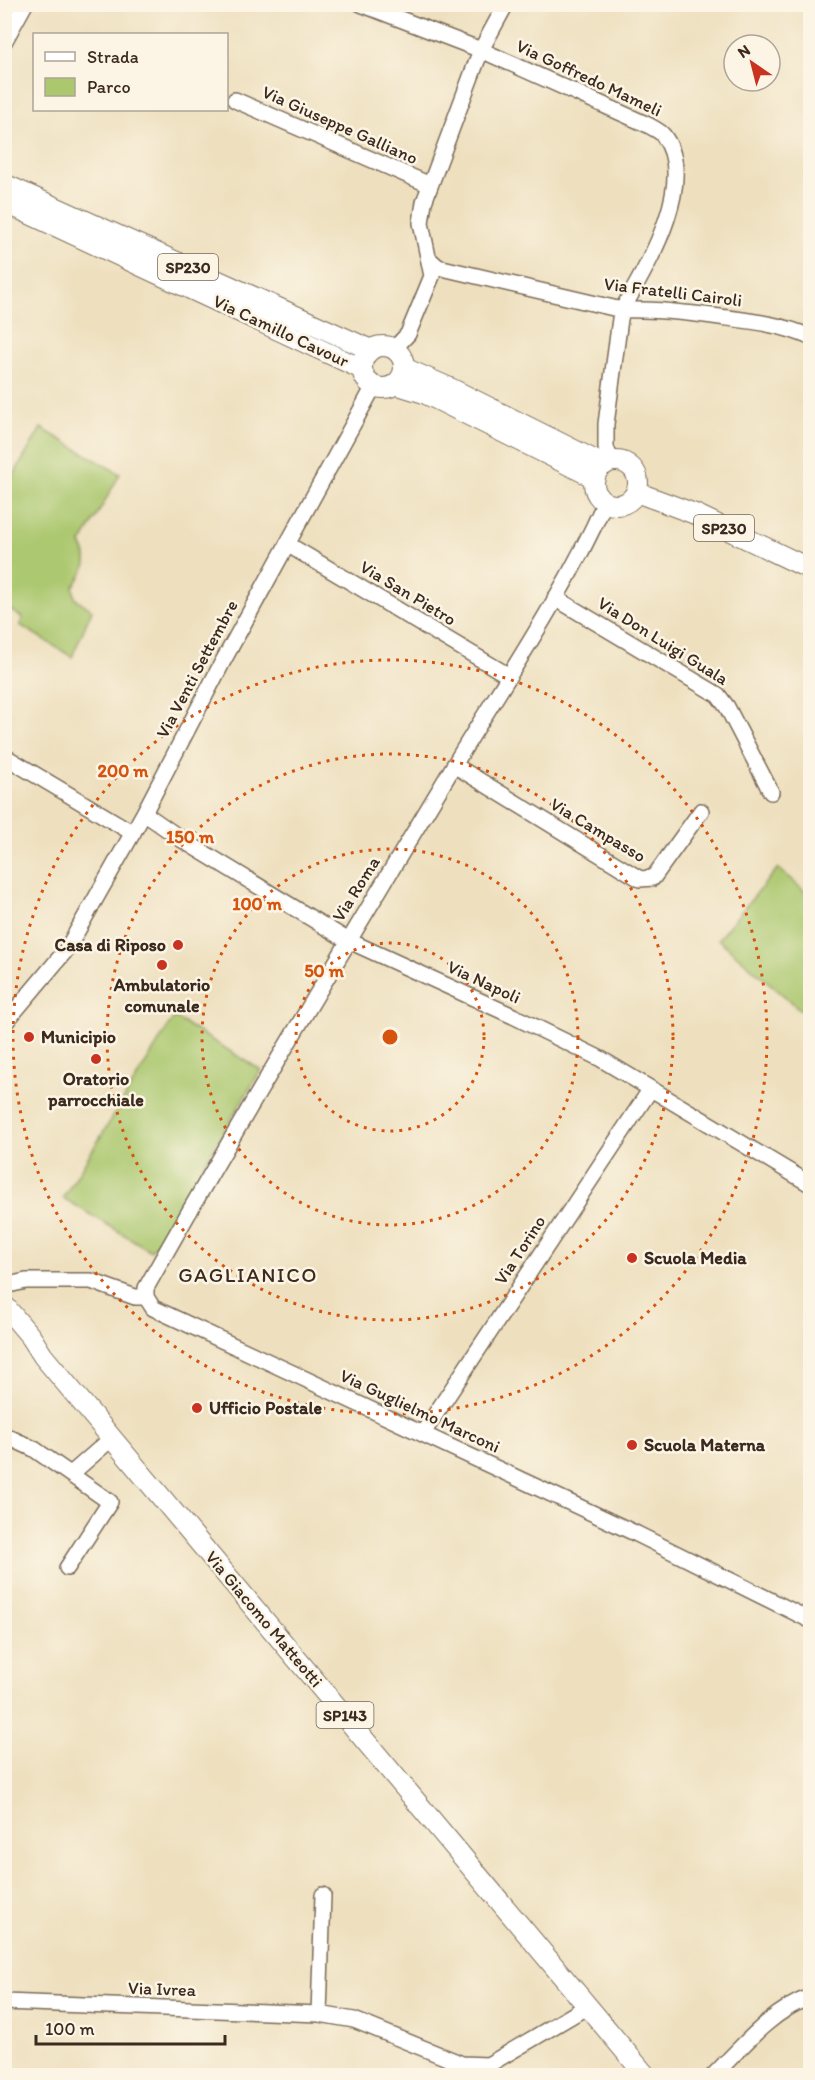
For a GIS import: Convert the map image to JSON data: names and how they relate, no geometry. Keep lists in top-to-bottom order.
{
  "streets": {
    "main road": [
      "SP230",
      "Via Camillo Cavour",
      "Via Giacomo Matteotti",
      "SP143"
    ],
    "street": [
      "Via Goffredo Mameli",
      "Via Giuseppe Galliano",
      "Via Fratelli Cairoli",
      "Via San Pietro",
      "Via Don Luigi Guala",
      "Via Venti Settembre",
      "Via Campasso",
      "Via Roma",
      "Via Napoli",
      "Via Torino",
      "Via Guglielmo Marconi",
      "Via Ivrea"
    ]
  },
  "crossings": [
    ["Via Goffredo Mameli", "Via Giuseppe Galliano"],
    ["Via Goffredo Mameli", "SP230"],
    ["Via Goffredo Mameli", "Via Fratelli Cairoli"],
    ["Via Goffredo Mameli", "Via Roma"],
    ["Via Giuseppe Galliano", "Via Fratelli Cairoli"],
    ["Via Giuseppe Galliano", "Via Camillo Cavour"],
    ["Via Giuseppe Galliano", "Via Venti Settembre"],
    ["SP230", "Via Roma"],
    ["Via Camillo Cavour", "Via Venti Settembre"],
    ["Via San Pietro", "Via Venti Settembre"],
    ["Via San Pietro", "Via Roma"],
    ["Via Don Luigi Guala", "Via Roma"],
    ["Via Venti Settembre", "Via Napoli"],
    ["Via Campasso", "Via Roma"],
    ["Via Roma", "Via Napoli"],
    ["Via Roma", "Via Guglielmo Marconi"],
    ["Via Napoli", "Via Torino"],
    ["Via Torino", "Via Guglielmo Marconi"],
    ["Via Giacomo Matteotti", "Via Ivrea"]
  ],
  "districts": ["GAGLIANICO"],
  "places": [
    "Casa di Riposo",
    "Ambulatorio comunale",
    "Municipio",
    "Oratorio parrocchiale",
    "Scuola Media",
    "Ufficio Postale",
    "Scuola Materna"
  ],
  "legend": ["Strada", "Parco"],
  "scale_bar": "100 m",
  "north": "top left",
  "rings": [
    "200 m",
    "150 m",
    "100 m",
    "50 m"
  ]
}
